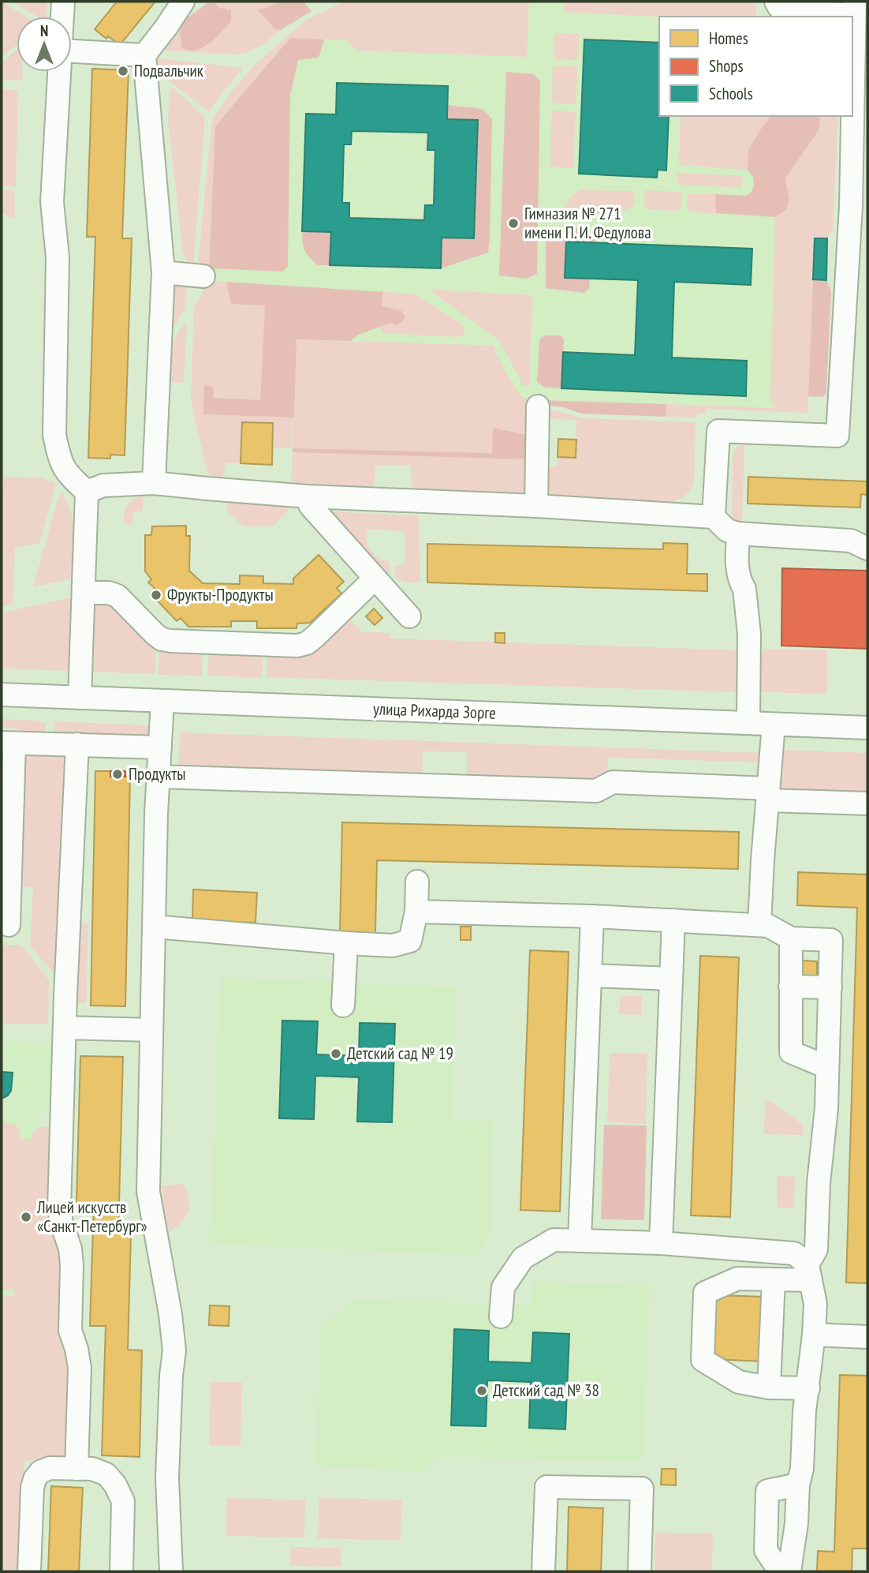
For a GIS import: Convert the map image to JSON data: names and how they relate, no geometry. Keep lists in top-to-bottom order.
{
  "streets": {
    "street": ["улица Рихарда Зорге"]
  },
  "places": [
    "Подвальчик",
    "Гимназия № 271 имени П. И. Федулова",
    "Фрукты-Продукты",
    "Продукты",
    "Детский сад № 19",
    "Лицей искусств «Санкт-Петербург»",
    "Детский сад № 38"
  ],
  "legend": ["Homes", "Shops", "Schools"],
  "north": "top"
}
